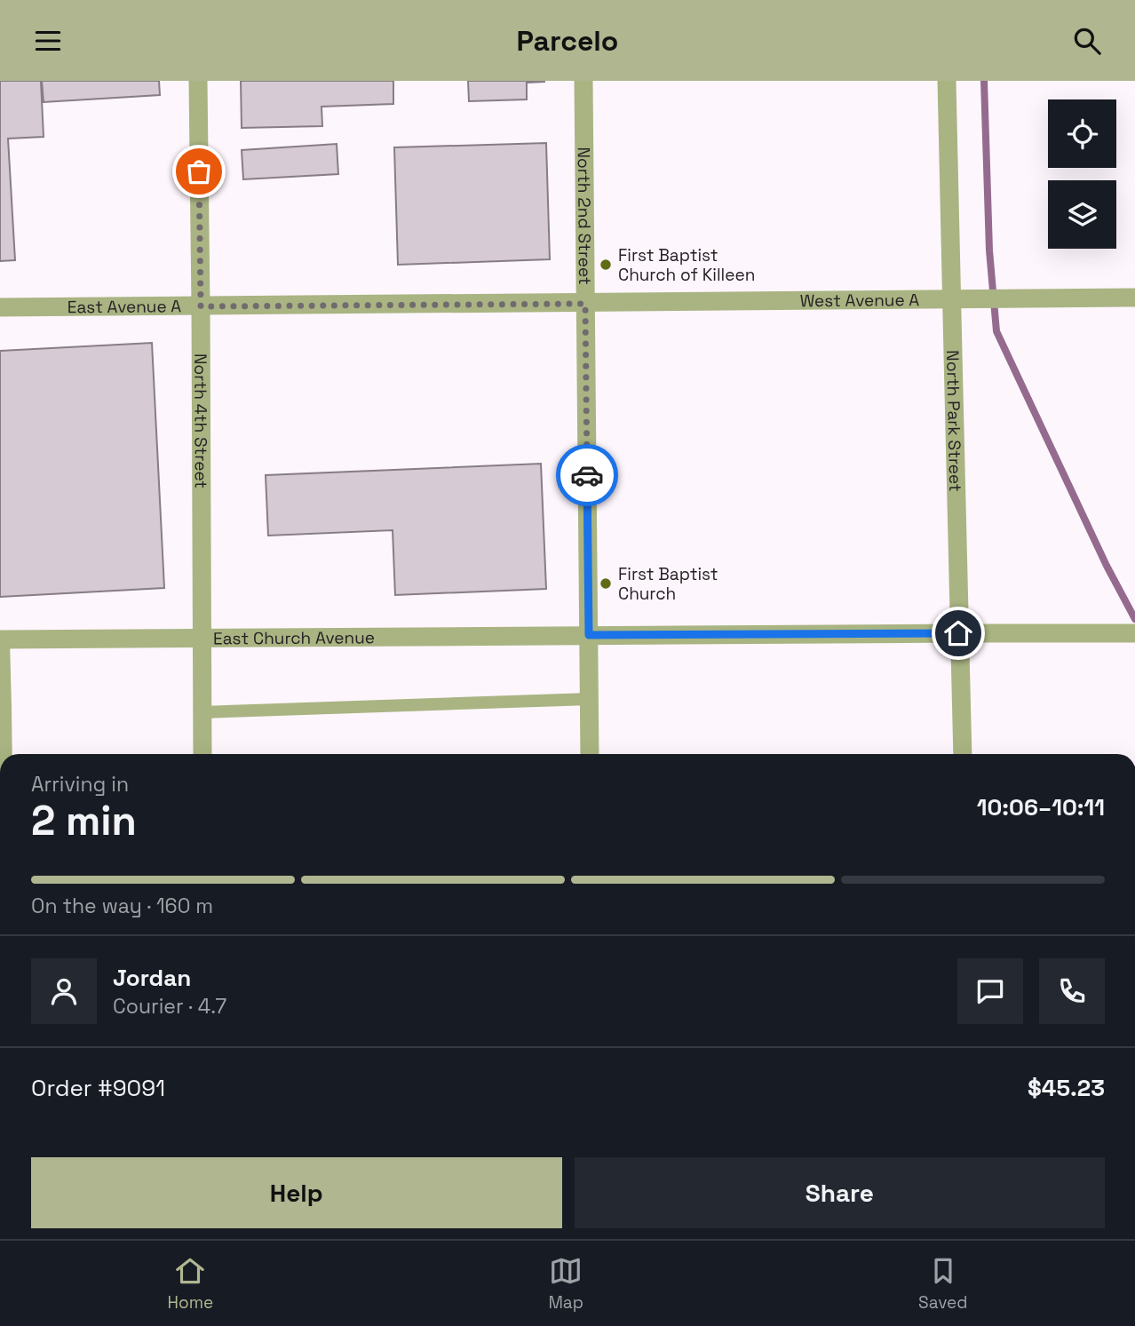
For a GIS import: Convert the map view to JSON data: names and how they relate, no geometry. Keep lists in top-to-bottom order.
{
  "streets": {
    "street": [
      "North 2nd Street",
      "West Avenue A",
      "East Avenue A",
      "North 4th Street",
      "North Park Street",
      "East Church Avenue"
    ]
  },
  "crossings": [
    ["North 2nd Street", "West Avenue A"],
    ["North 2nd Street", "East Avenue A"],
    ["North 2nd Street", "East Church Avenue"],
    ["West Avenue A", "East Avenue A"],
    ["West Avenue A", "North Park Street"],
    ["East Avenue A", "North 4th Street"],
    ["North 4th Street", "East Church Avenue"],
    ["North Park Street", "East Church Avenue"]
  ],
  "places": ["First Baptist Church of Killeen", "First Baptist Church"],
  "page": {
    "header": "Parcelo",
    "heading": ["2 min", "Arriving in", "10:06–10:11"],
    "panel": [
      "Jordan",
      "Courier · 4.7",
      "Order #9091",
      "$45.23"
    ],
    "bar": "On the way · 160 m",
    "buttons": ["Help", "Share"],
    "tabs": ["Home", "Map", "Saved"]
  }
}
